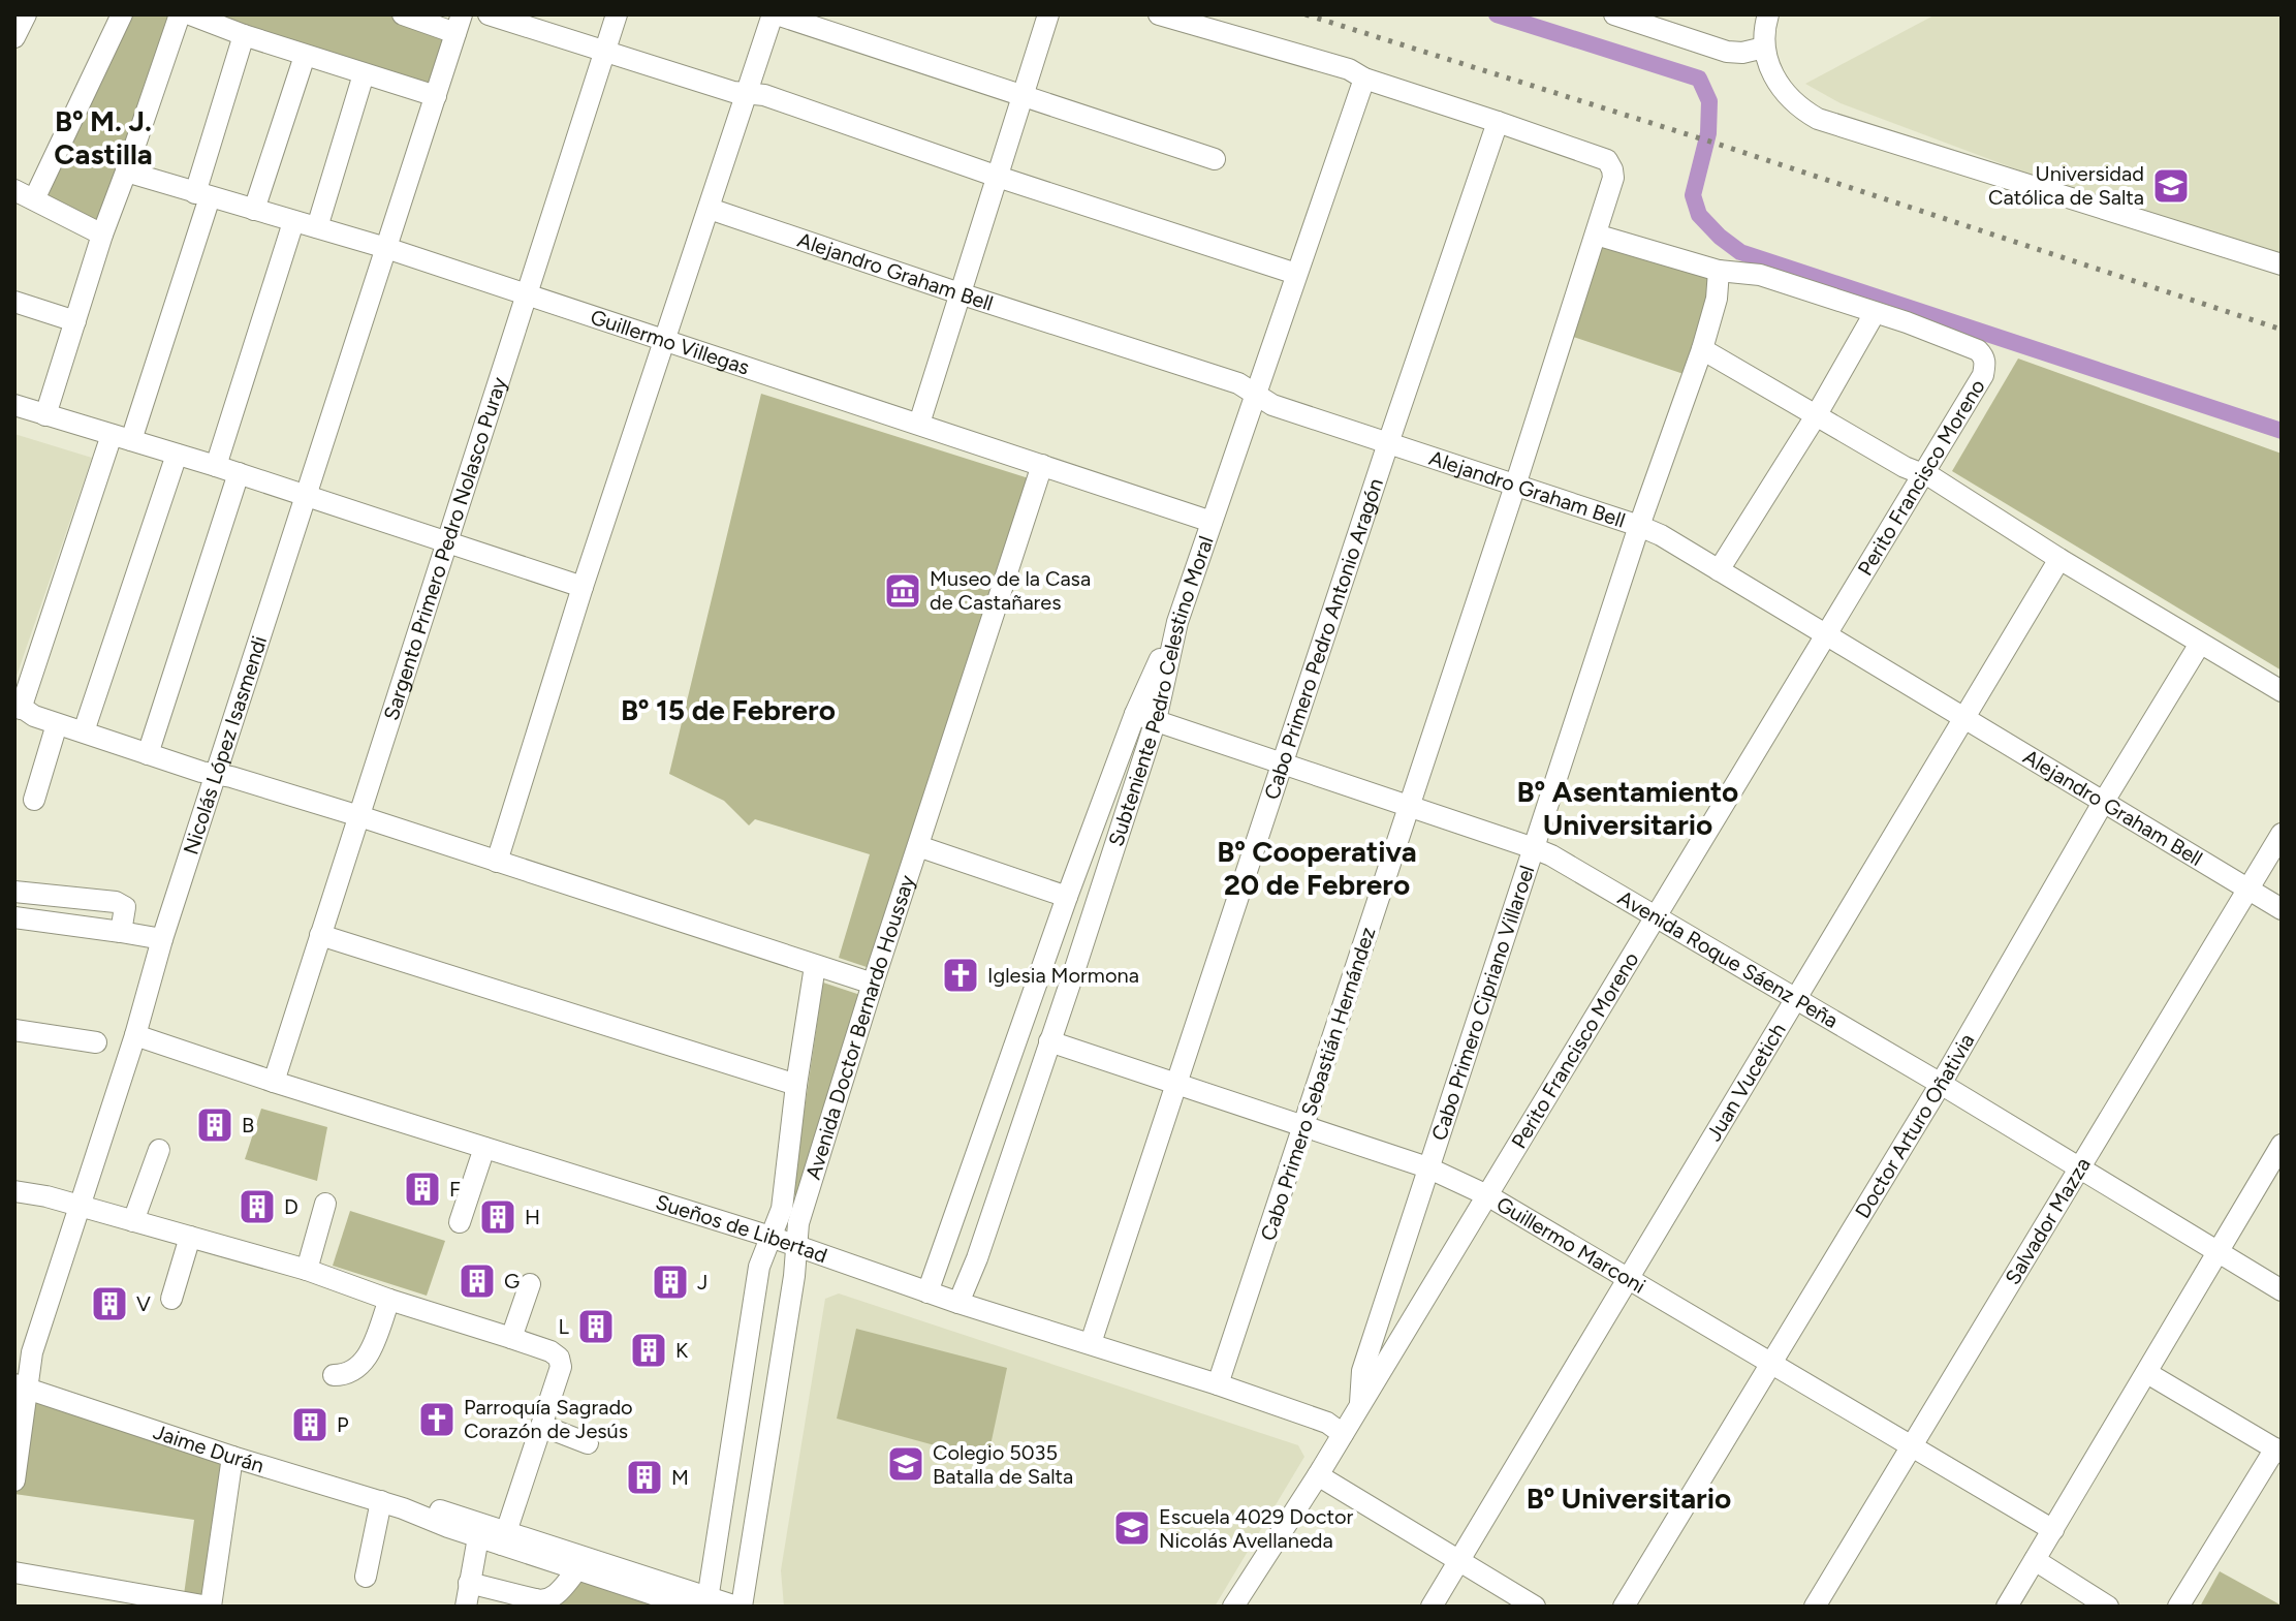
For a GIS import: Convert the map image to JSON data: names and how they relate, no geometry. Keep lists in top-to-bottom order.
{
  "streets": {
    "street": [
      "Alejandro Graham Bell",
      "Guillermo Villegas",
      "Perito Francisco Moreno",
      "Sargento Primero Pedro Nolasco Puray",
      "Cabo Primero Pedro Antonio Aragón",
      "Subteniente Pedro Celestino Moral",
      "Nicolás López Isasmendi",
      "Avenida Roque Sáenz Peña",
      "Cabo Primero Cipriano Villaroel",
      "Avenida Doctor Bernardo Houssay",
      "Juan Vucetich",
      "Cabo Primero Sebastián Hernández",
      "Doctor Arturo Oñativia",
      "Salvador Mazza",
      "Sueños de Libertad",
      "Guillermo Marconi",
      "Jaime Durán"
    ]
  },
  "crossings": [
    ["Alejandro Graham Bell", "Perito Francisco Moreno"],
    ["Alejandro Graham Bell", "Cabo Primero Pedro Antonio Aragón"],
    ["Alejandro Graham Bell", "Subteniente Pedro Celestino Moral"],
    ["Alejandro Graham Bell", "Cabo Primero Cipriano Villaroel"],
    ["Alejandro Graham Bell", "Juan Vucetich"],
    ["Alejandro Graham Bell", "Cabo Primero Sebastián Hernández"],
    ["Alejandro Graham Bell", "Doctor Arturo Oñativia"],
    ["Alejandro Graham Bell", "Salvador Mazza"],
    ["Guillermo Villegas", "Sargento Primero Pedro Nolasco Puray"],
    ["Guillermo Villegas", "Subteniente Pedro Celestino Moral"],
    ["Guillermo Villegas", "Nicolás López Isasmendi"],
    ["Guillermo Villegas", "Avenida Doctor Bernardo Houssay"],
    ["Perito Francisco Moreno", "Avenida Roque Sáenz Peña"],
    ["Perito Francisco Moreno", "Cabo Primero Cipriano Villaroel"],
    ["Perito Francisco Moreno", "Sueños de Libertad"],
    ["Perito Francisco Moreno", "Guillermo Marconi"],
    ["Sargento Primero Pedro Nolasco Puray", "Sueños de Libertad"],
    ["Cabo Primero Pedro Antonio Aragón", "Avenida Roque Sáenz Peña"],
    ["Cabo Primero Pedro Antonio Aragón", "Cabo Primero Sebastián Hernández"],
    ["Cabo Primero Pedro Antonio Aragón", "Sueños de Libertad"],
    ["Cabo Primero Pedro Antonio Aragón", "Guillermo Marconi"],
    ["Subteniente Pedro Celestino Moral", "Avenida Roque Sáenz Peña"],
    ["Subteniente Pedro Celestino Moral", "Sueños de Libertad"],
    ["Subteniente Pedro Celestino Moral", "Guillermo Marconi"],
    ["Nicolás López Isasmendi", "Sueños de Libertad"],
    ["Nicolás López Isasmendi", "Jaime Durán"],
    ["Avenida Roque Sáenz Peña", "Cabo Primero Cipriano Villaroel"],
    ["Avenida Roque Sáenz Peña", "Juan Vucetich"],
    ["Avenida Roque Sáenz Peña", "Cabo Primero Sebastián Hernández"],
    ["Avenida Roque Sáenz Peña", "Doctor Arturo Oñativia"],
    ["Avenida Roque Sáenz Peña", "Salvador Mazza"],
    ["Cabo Primero Cipriano Villaroel", "Guillermo Marconi"],
    ["Avenida Doctor Bernardo Houssay", "Sueños de Libertad"],
    ["Avenida Doctor Bernardo Houssay", "Jaime Durán"],
    ["Juan Vucetich", "Guillermo Marconi"],
    ["Cabo Primero Sebastián Hernández", "Sueños de Libertad"],
    ["Cabo Primero Sebastián Hernández", "Guillermo Marconi"],
    ["Doctor Arturo Oñativia", "Guillermo Marconi"],
    ["Salvador Mazza", "Guillermo Marconi"]
  ],
  "districts": [
    "Bº M. J. Castilla",
    "Bº 15 de Febrero",
    "Bº Asentamiento Universitario",
    "Bº Cooperativa 20 de Febrero",
    "Bº Universitario"
  ],
  "places": {
    "school or university": ["Universidad Católica de Salta", "Colegio 5035 Batalla de Salta", "Escuela 4029 Doctor Nicolás Avellaneda"],
    "museum": ["Museo de la Casa de Castañares"],
    "church": ["Iglesia Mormona", "Parroquía Sagrado Corazón de Jesús"],
    "building": [
      "B",
      "F",
      "D",
      "H",
      "G",
      "J",
      "V",
      "L",
      "K",
      "P",
      "M"
    ]
  }
}
